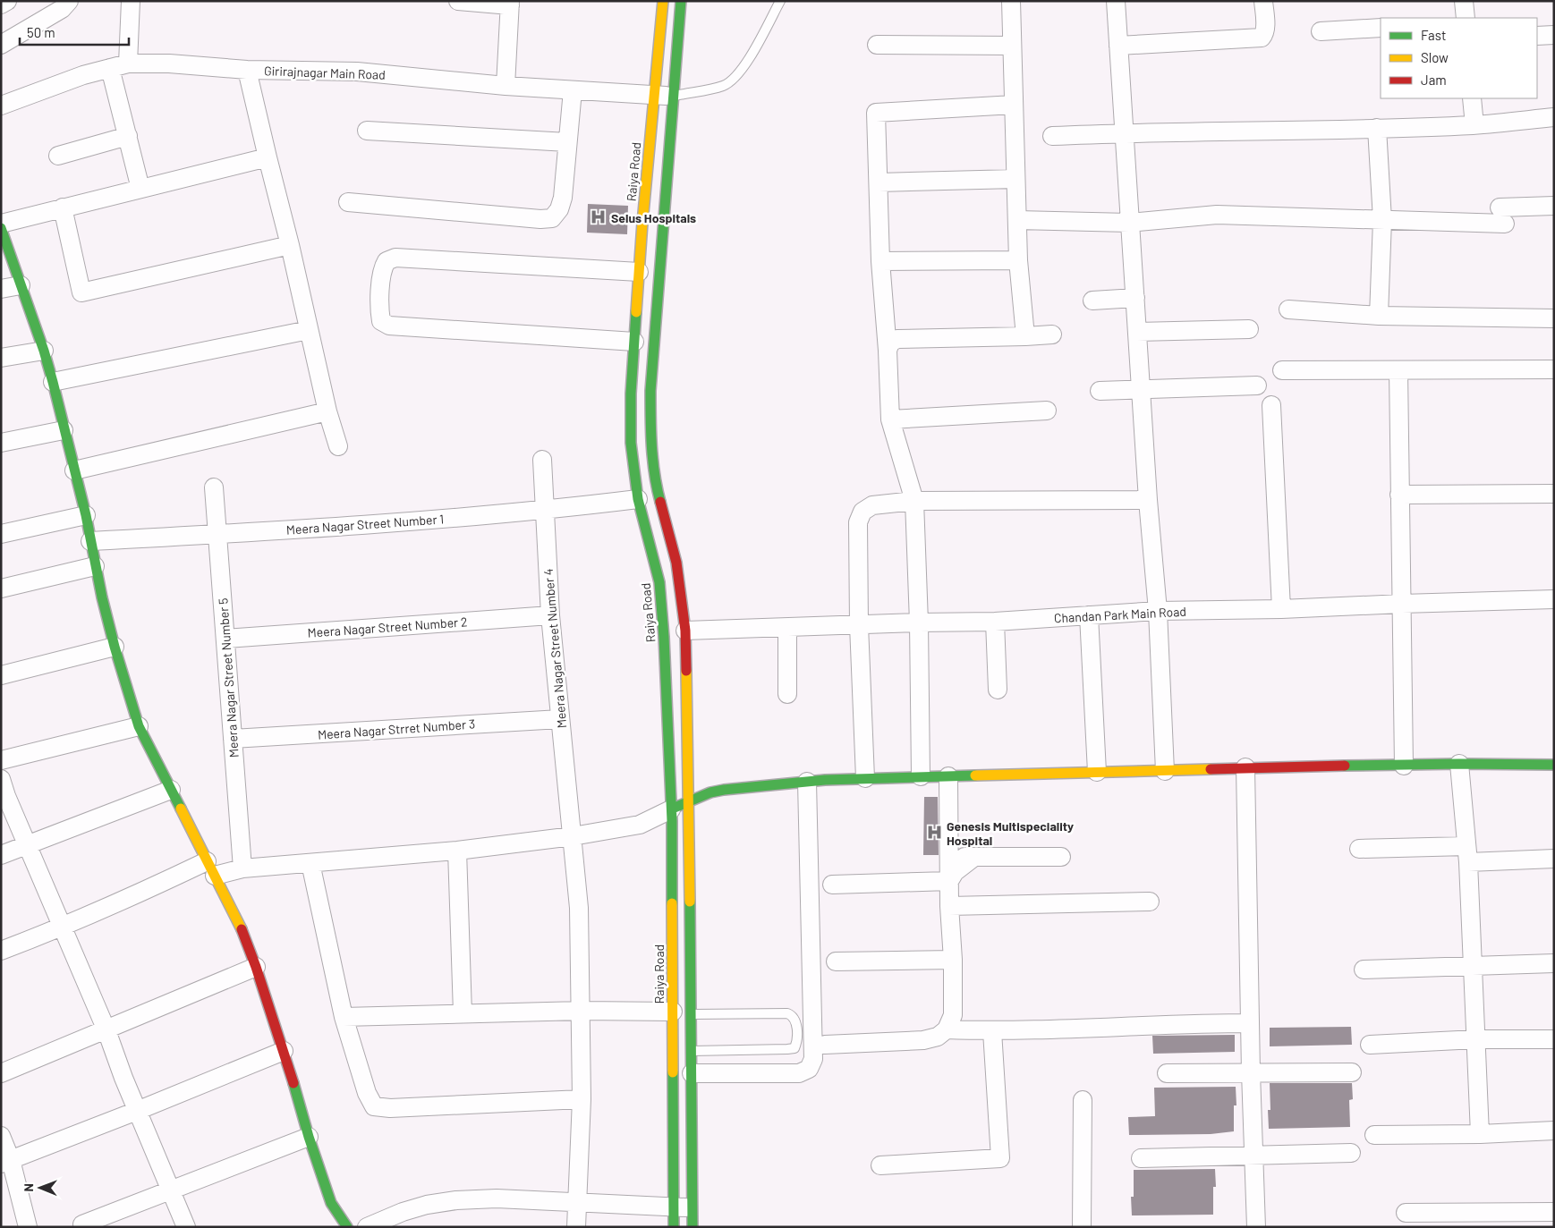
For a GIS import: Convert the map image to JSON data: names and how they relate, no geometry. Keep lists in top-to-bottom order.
{
  "streets": {
    "street": [
      "Girirajnagar Main Road",
      "Raiya Road",
      "Meera Nagar Street Number 1",
      "Chandan Park Main Road",
      "Meera Nagar Street Number 2",
      "Meera Nagar Street Number 4",
      "Meera Nagar Street Number 5",
      "Meera Nagar Strret Number 3"
    ]
  },
  "crossings": [
    ["Girirajnagar Main Road", "Raiya Road"],
    ["Raiya Road", "Meera Nagar Street Number 1"],
    ["Raiya Road", "Chandan Park Main Road"],
    ["Meera Nagar Street Number 1", "Meera Nagar Street Number 4"],
    ["Meera Nagar Street Number 1", "Meera Nagar Street Number 5"],
    ["Meera Nagar Street Number 2", "Meera Nagar Street Number 4"],
    ["Meera Nagar Street Number 2", "Meera Nagar Street Number 5"],
    ["Meera Nagar Street Number 4", "Meera Nagar Strret Number 3"],
    ["Meera Nagar Street Number 5", "Meera Nagar Strret Number 3"]
  ],
  "places": {
    "hospital": ["Selus Hospitals", "Genesis Multispeciality Hospital"]
  },
  "legend": ["Fast", "Slow", "Jam"],
  "scale_bar": "50 m",
  "north": "left"
}
